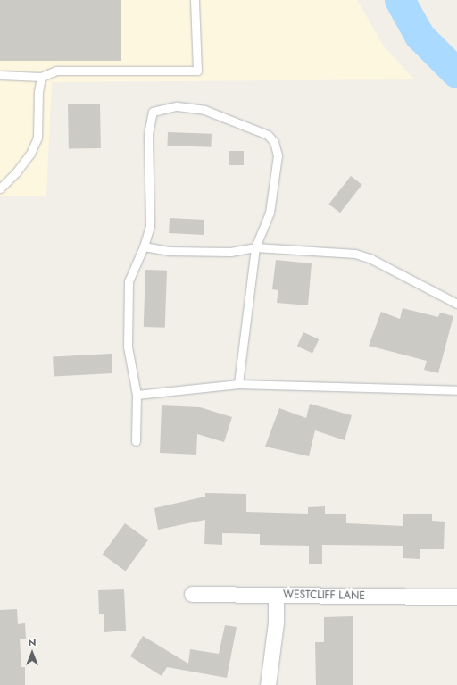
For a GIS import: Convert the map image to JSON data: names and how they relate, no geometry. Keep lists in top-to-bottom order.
{
  "streets": {
    "street": ["WESTCLIFF LANE"]
  },
  "north": "top"
}
